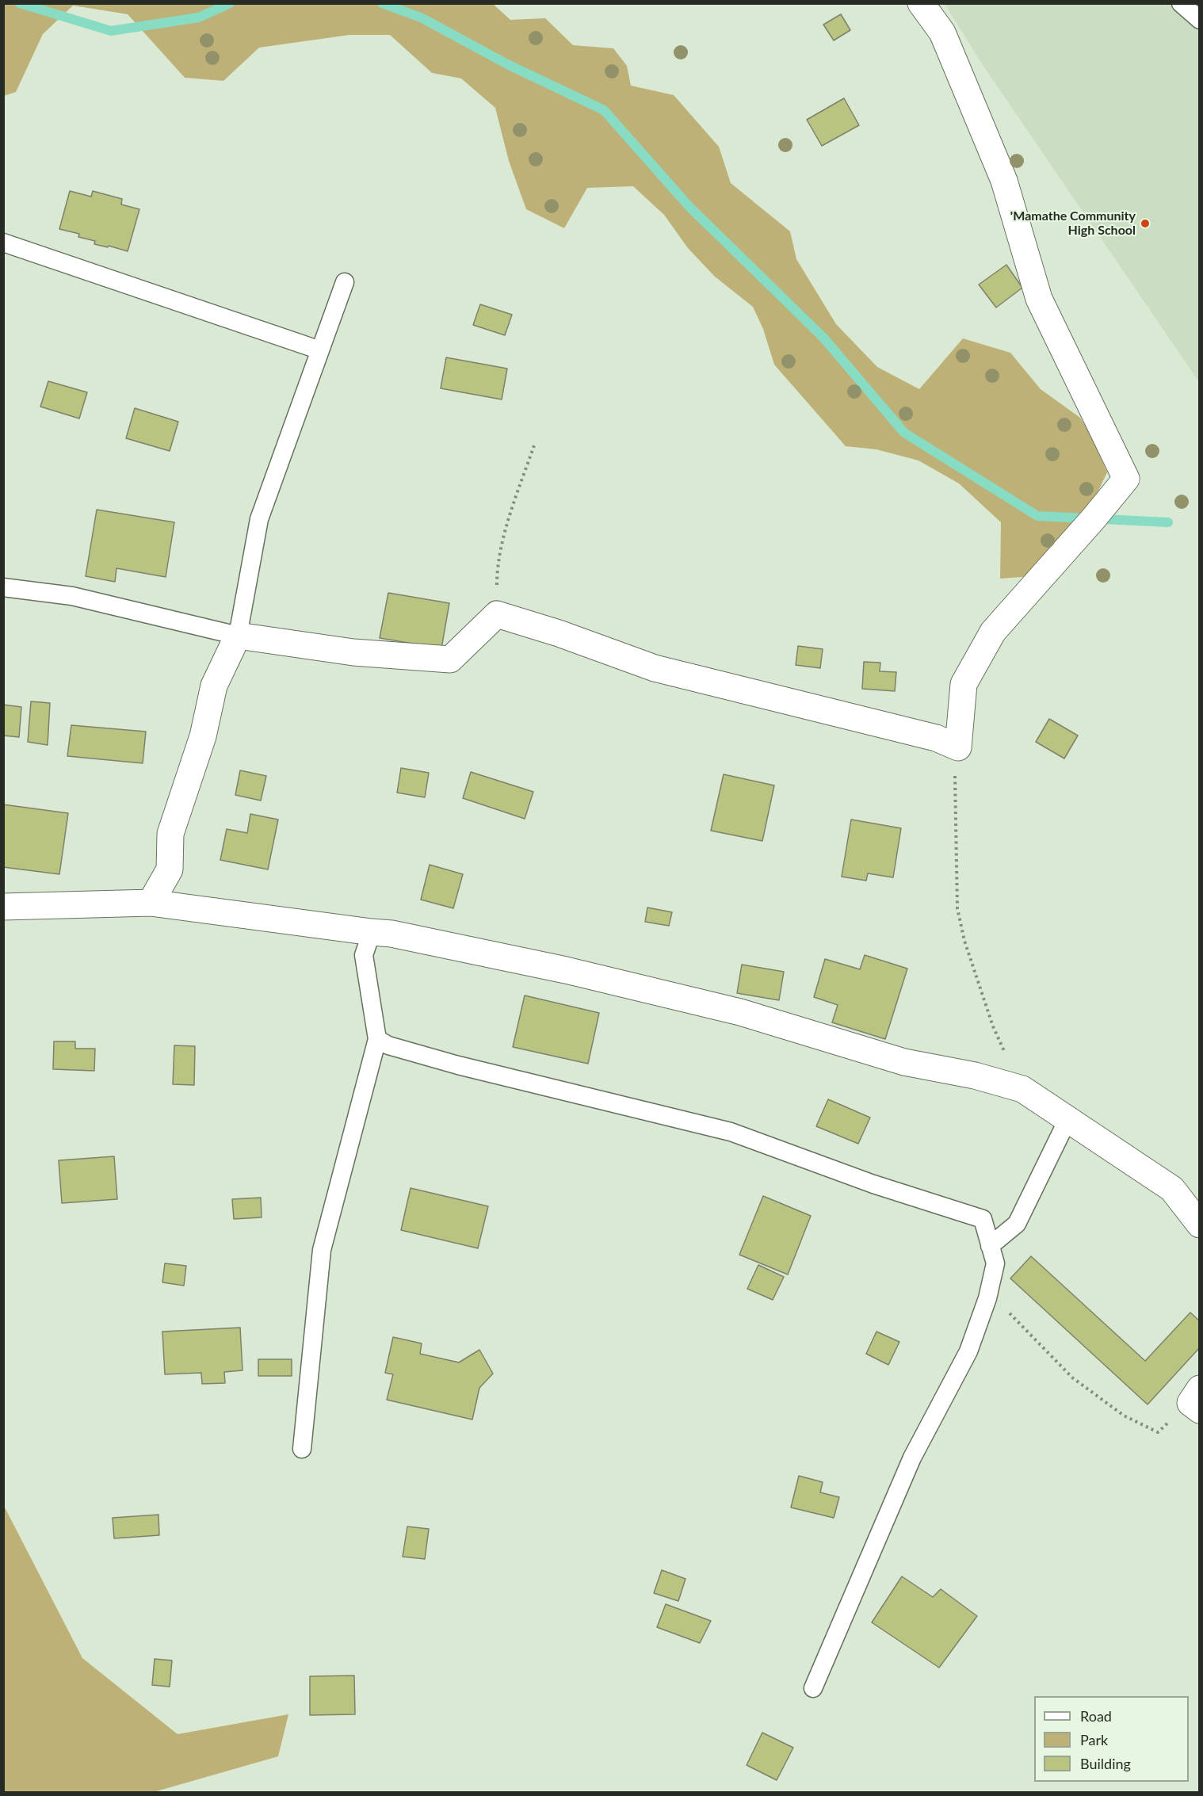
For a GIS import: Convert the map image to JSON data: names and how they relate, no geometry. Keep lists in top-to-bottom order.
{
  "places": ["'Mamathe Community High School"],
  "legend": ["Road", "Park", "Building"]
}
